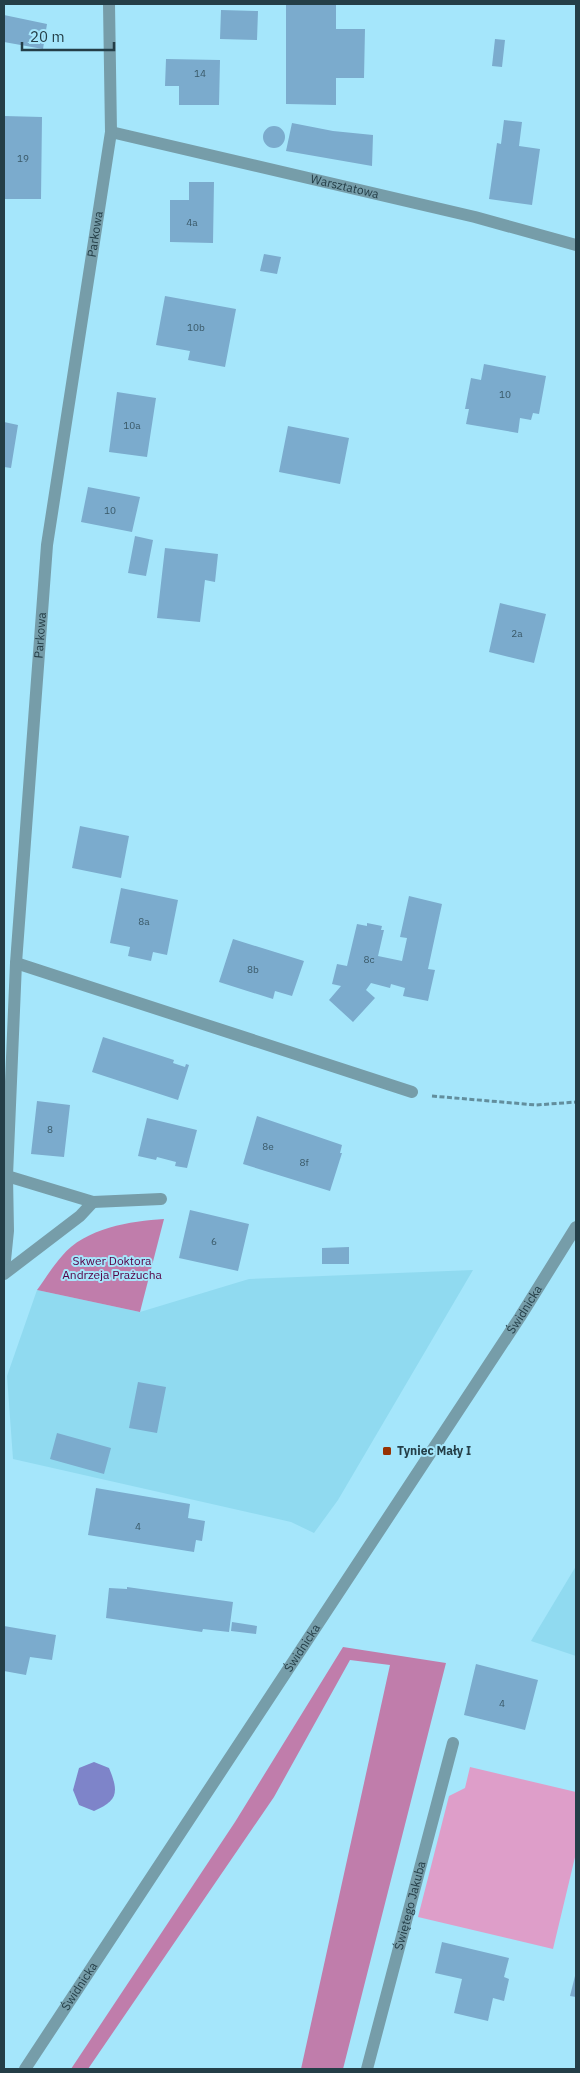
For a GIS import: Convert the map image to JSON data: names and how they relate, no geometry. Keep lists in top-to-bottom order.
{
  "streets": {
    "street": [
      "Warsztatowa",
      "Parkowa",
      "Świdnicka",
      "Świętego Jakuba"
    ]
  },
  "crossings": [
    ["Warsztatowa", "Parkowa"]
  ],
  "parks": ["Skwer Doktora Andrzeja Prażucha"],
  "places": {
    "transit": ["Tyniec Mały I"]
  },
  "house_numbers": [
    "14",
    "19",
    "4a",
    "10b",
    "10",
    "10a",
    "10",
    "2a",
    "8a",
    "8c",
    "8b",
    "8",
    "8e",
    "8f",
    "6",
    "4",
    "4"
  ],
  "scale_bar": "20 m"
}
